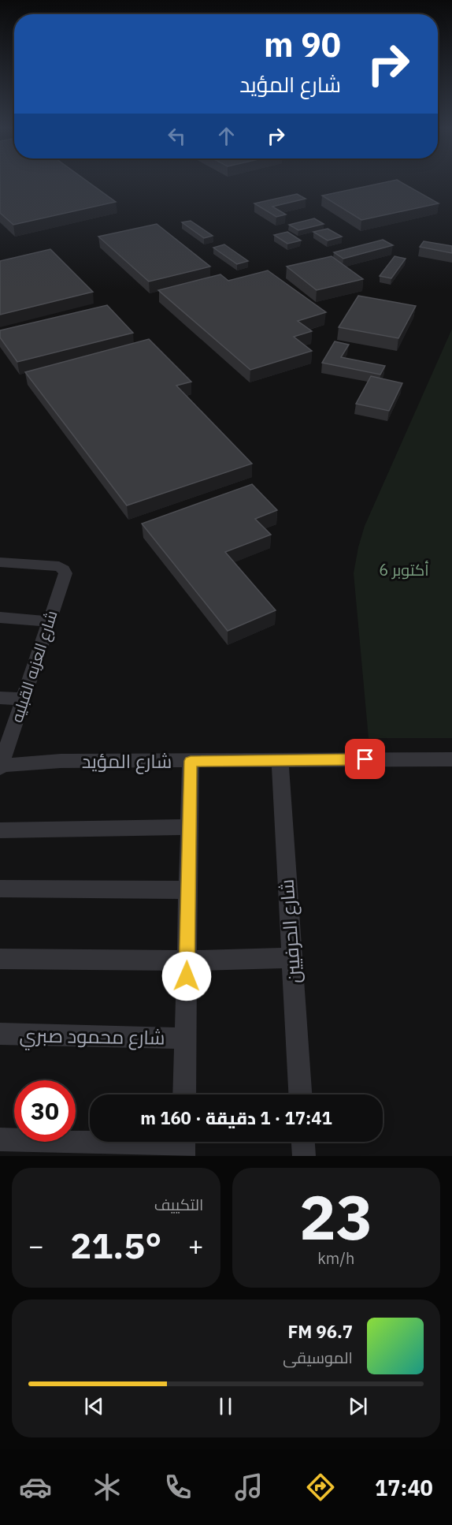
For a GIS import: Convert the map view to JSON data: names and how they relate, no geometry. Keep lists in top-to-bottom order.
{
  "streets": {
    "street": [
      "شارع العزبه القبليه",
      "شارع المؤيد",
      "شارع الحرفيين",
      "شارع محمود صبري"
    ]
  },
  "crossings": [
    ["شارع العزبه القبليه", "شارع المؤيد"],
    ["شارع المؤيد", "شارع الحرفيين"]
  ],
  "parks": ["6 أكتوبر"],
  "page": {
    "turn": ["90 m", "شارع المؤيد"],
    "limit": "30",
    "trip": "17:41 · 1 دقيقة · 160 m",
    "tile": [
      ["23", "km/h"],
      "التكييف"
    ],
    "heat": ["−", "21.5°", "+"],
    "song": ["96.7 FM", "الموسيقى"],
    "tabs": "17:40"
  }
}
